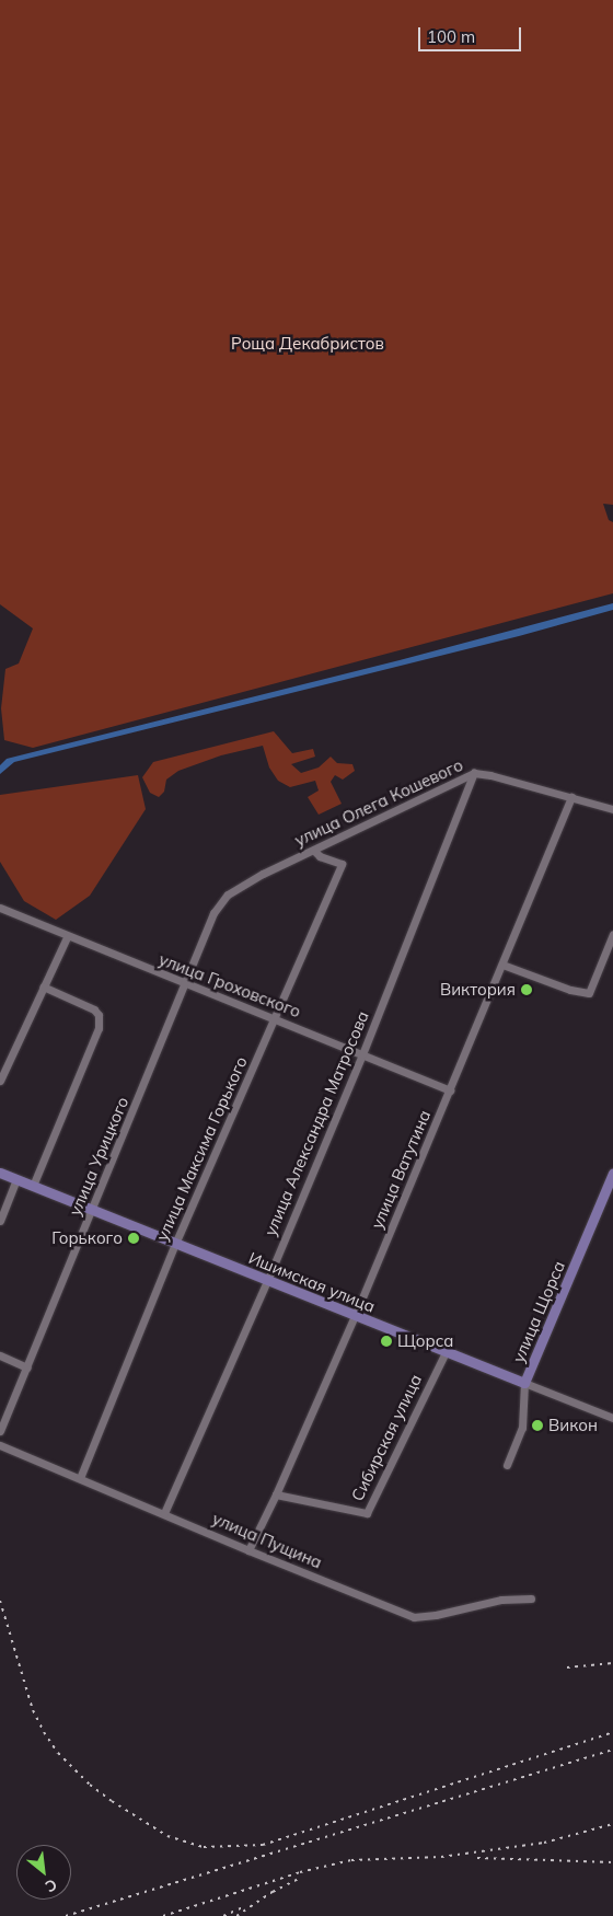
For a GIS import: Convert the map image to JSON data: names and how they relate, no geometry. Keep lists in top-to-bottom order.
{
  "streets": {
    "main road": ["Ишимская улица", "улица Щорса"],
    "street": [
      "улица Олега Кошевого",
      "улица Гроховского",
      "улица Александра Матросова",
      "улица Максима Горького",
      "улица Урицкого",
      "улица Ватутина",
      "Сибирская улица",
      "улица Пущина"
    ]
  },
  "crossings": [
    ["улица Олега Кошевого", "улица Александра Матросова"],
    ["улица Олега Кошевого", "улица Максима Горького"],
    ["улица Олега Кошевого", "улица Урицкого"],
    ["улица Олега Кошевого", "улица Ватутина"],
    ["улица Гроховского", "улица Александра Матросова"],
    ["улица Гроховского", "улица Максима Горького"],
    ["улица Гроховского", "улица Урицкого"],
    ["улица Гроховского", "улица Ватутина"],
    ["улица Александра Матросова", "Ишимская улица"],
    ["улица Александра Матросова", "улица Пущина"],
    ["улица Максима Горького", "Ишимская улица"],
    ["улица Максима Горького", "улица Пущина"],
    ["улица Урицкого", "Ишимская улица"],
    ["улица Ватутина", "Ишимская улица"],
    ["улица Ватутина", "Сибирская улица"],
    ["улица Ватутина", "улица Пущина"],
    ["Ишимская улица", "улица Щорса"],
    ["Ишимская улица", "Сибирская улица"]
  ],
  "parks": ["Роща Декабристов"],
  "places": [
    "Виктория",
    "Горького",
    "Щорса",
    "Викон"
  ],
  "scale_bar": "100 m",
  "north": "bottom right"
}
